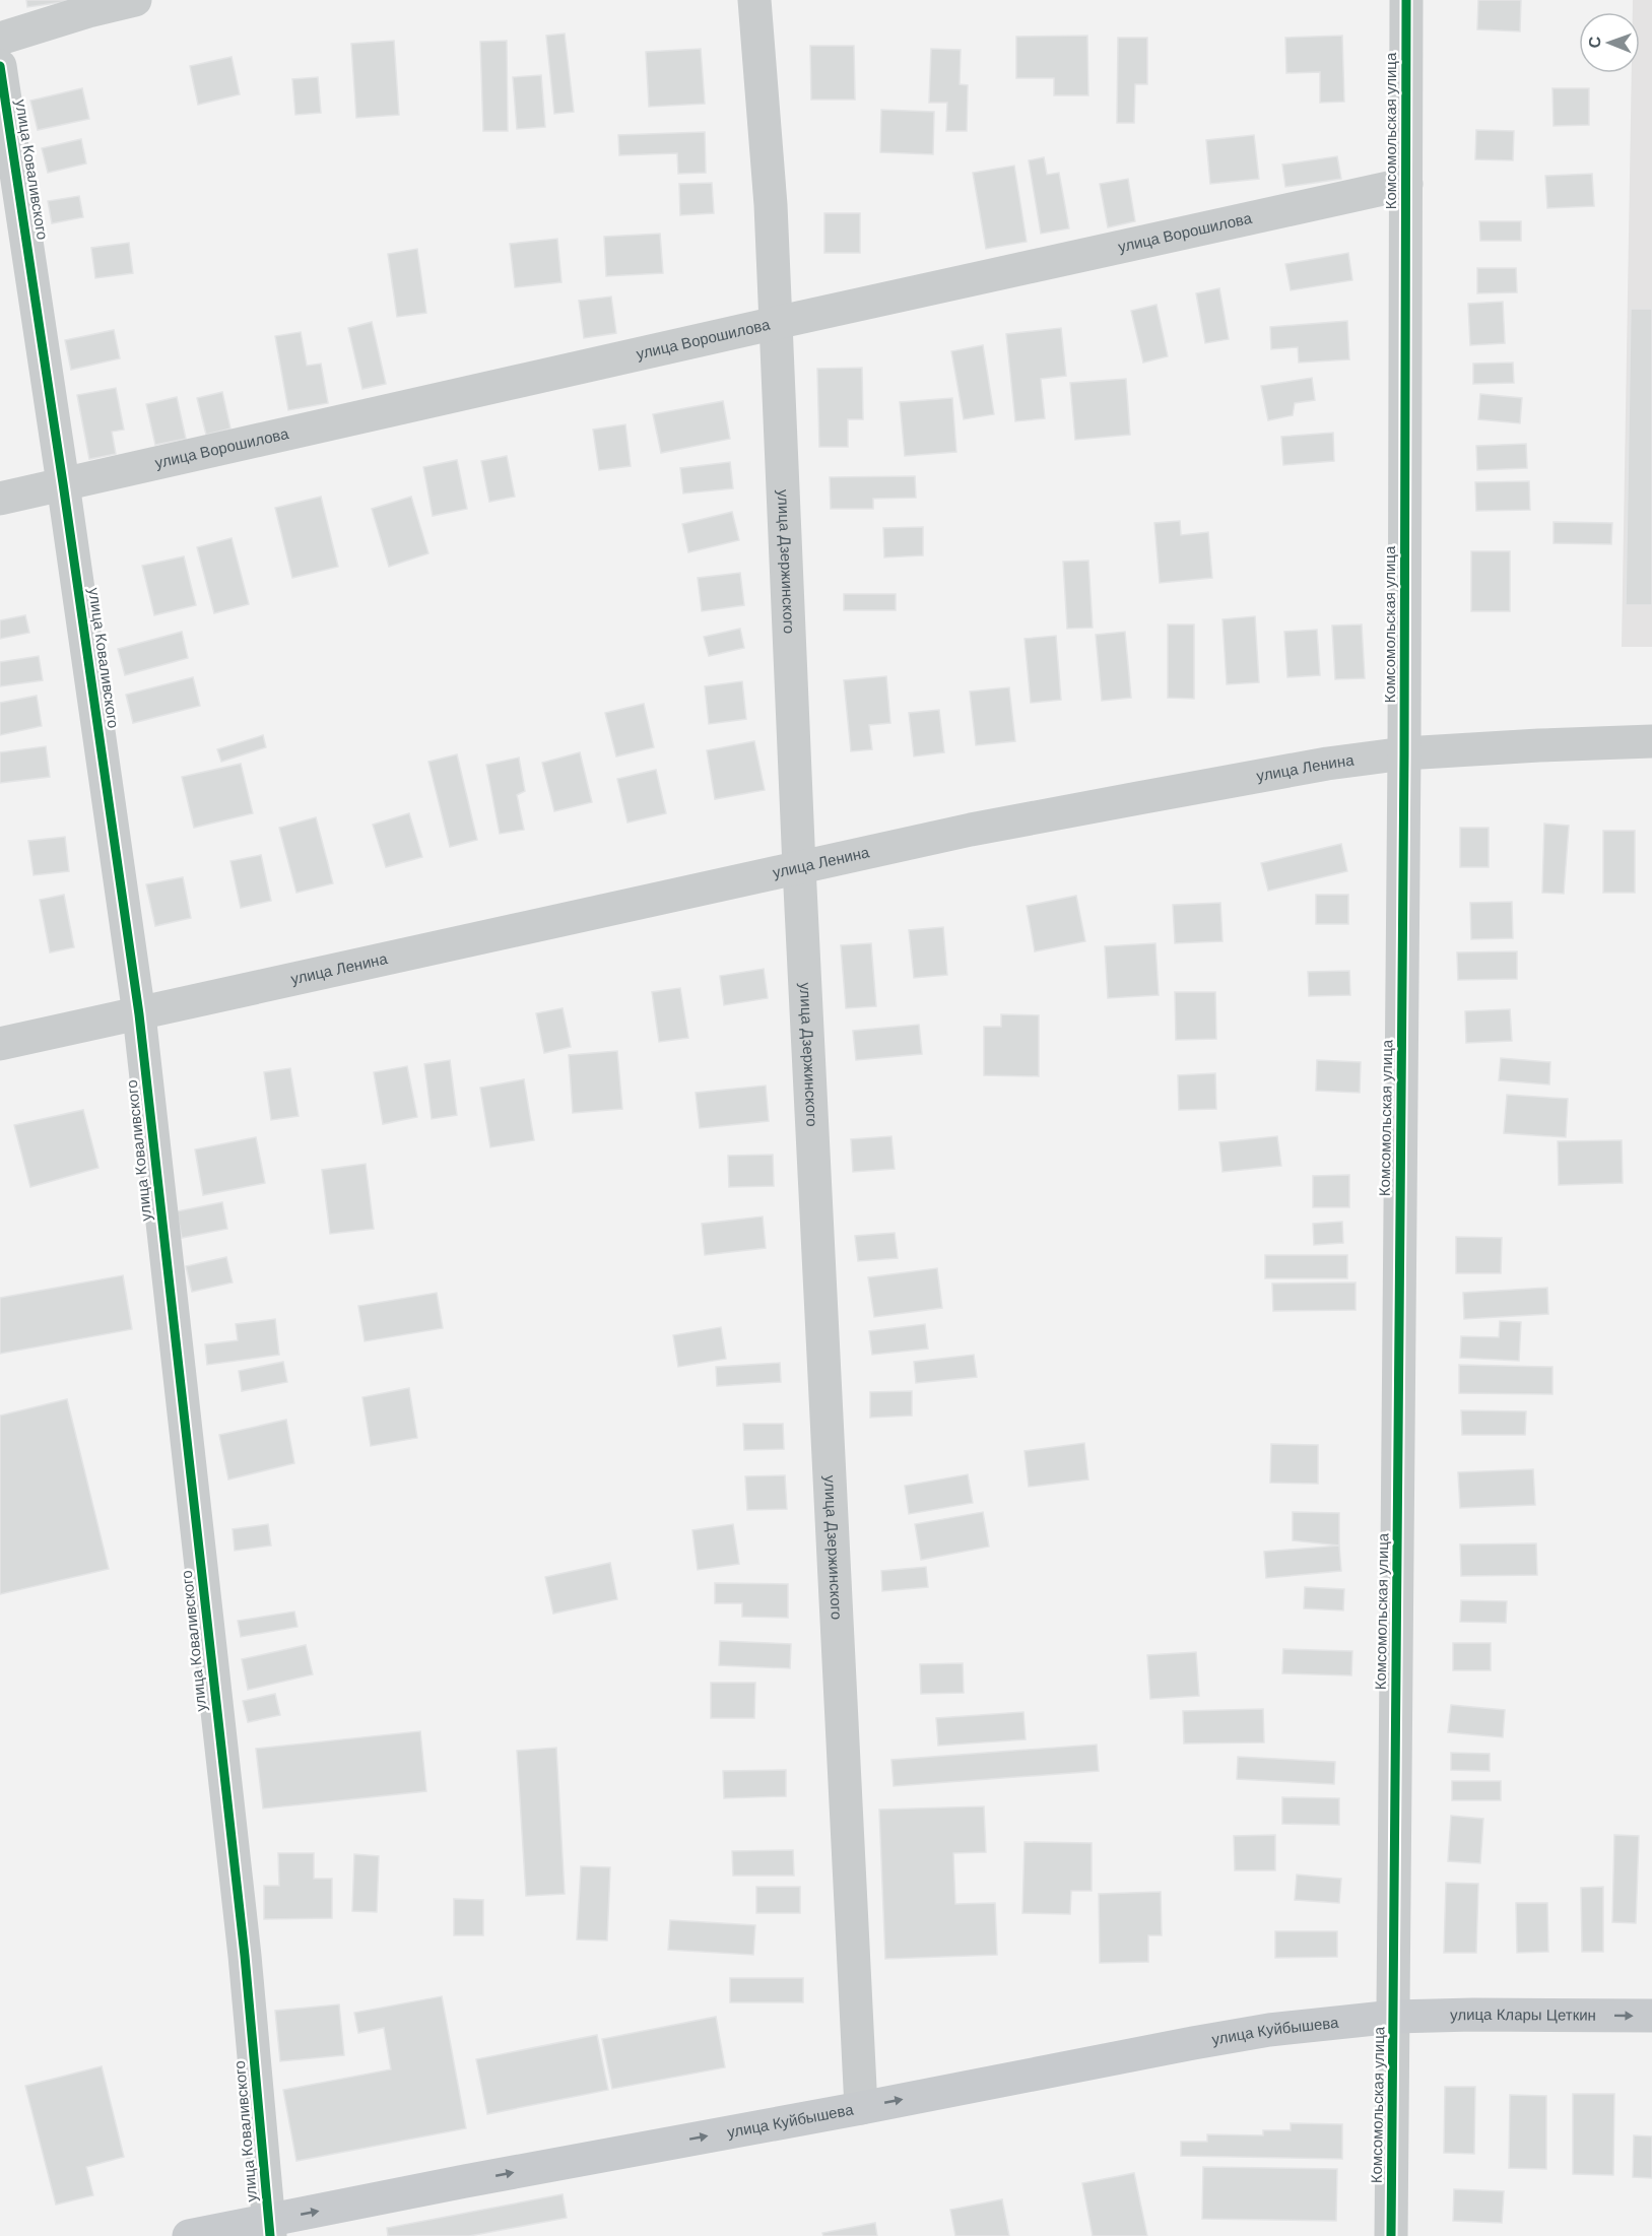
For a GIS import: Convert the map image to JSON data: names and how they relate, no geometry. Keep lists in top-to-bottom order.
{
  "streets": {
    "main road": ["улица Клары Цеткин", "улица Куйбышева"],
    "street": [
      "Комсомольская улица",
      "улица Коваливского",
      "улица Ворошилова",
      "улица Дзержинского",
      "улица Ленина"
    ]
  },
  "crossings": [
    ["Комсомольская улица", "улица Ворошилова"],
    ["Комсомольская улица", "улица Ленина"],
    ["Комсомольская улица", "улица Клары Цеткин"],
    ["Комсомольская улица", "улица Куйбышева"],
    ["улица Коваливского", "улица Ворошилова"],
    ["улица Коваливского", "улица Ленина"],
    ["улица Коваливского", "улица Куйбышева"],
    ["улица Ворошилова", "улица Дзержинского"],
    ["улица Дзержинского", "улица Ленина"],
    ["улица Дзержинского", "улица Куйбышева"],
    ["улица Клары Цеткин", "улица Куйбышева"]
  ],
  "one_way": ["улица Клары Цеткин", "улица Куйбышева"],
  "north": "left"
}
